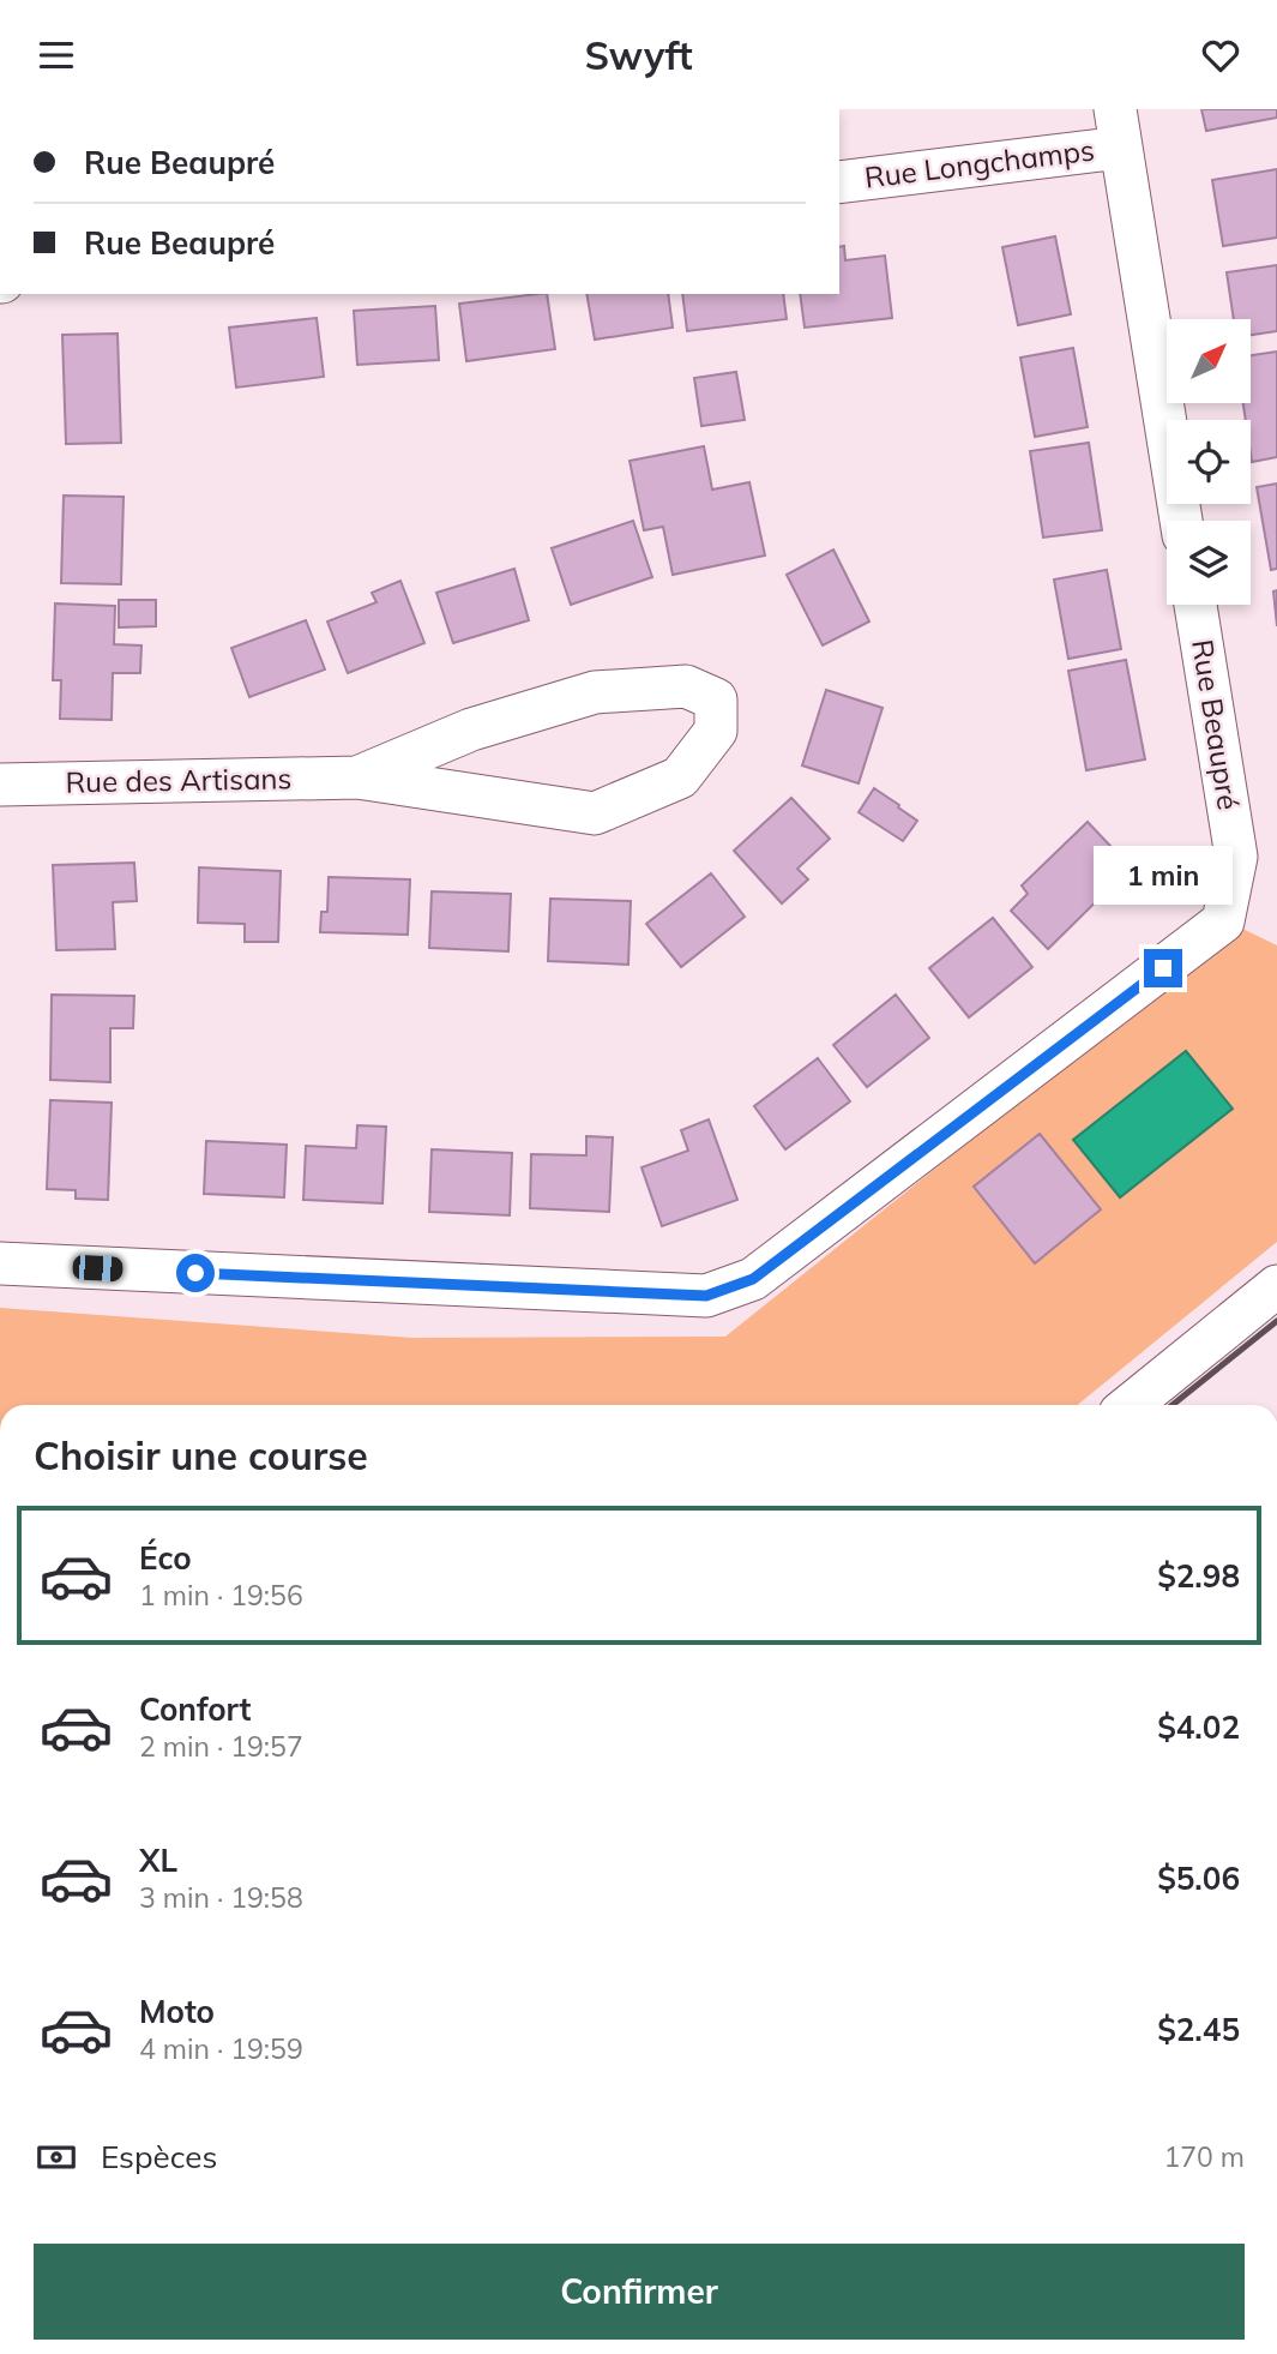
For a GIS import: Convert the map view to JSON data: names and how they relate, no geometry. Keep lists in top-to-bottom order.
{
  "streets": {
    "street": ["Rue Longchamps", "Rue Beaupré", "Rue des Artisans"]
  },
  "north": "top right",
  "page": {
    "header": "Swyft",
    "banner": ["Rue Beaupré", "Rue Beaupré"],
    "bubble": "1 min",
    "heading": "Choisir une course",
    "list": [
      {
        "name": "Éco",
        "note": "1 min · 19:56",
        "value": "$2.98"
      },
      {
        "name": "Confort",
        "note": "2 min · 19:57",
        "value": "$4.02"
      },
      {
        "name": "XL",
        "note": "3 min · 19:58",
        "value": "$5.06"
      },
      {
        "name": "Moto",
        "note": "4 min · 19:59",
        "value": "$2.45"
      }
    ],
    "pay": ["Espèces", "170 m"],
    "buttons": "Confirmer"
  }
}
